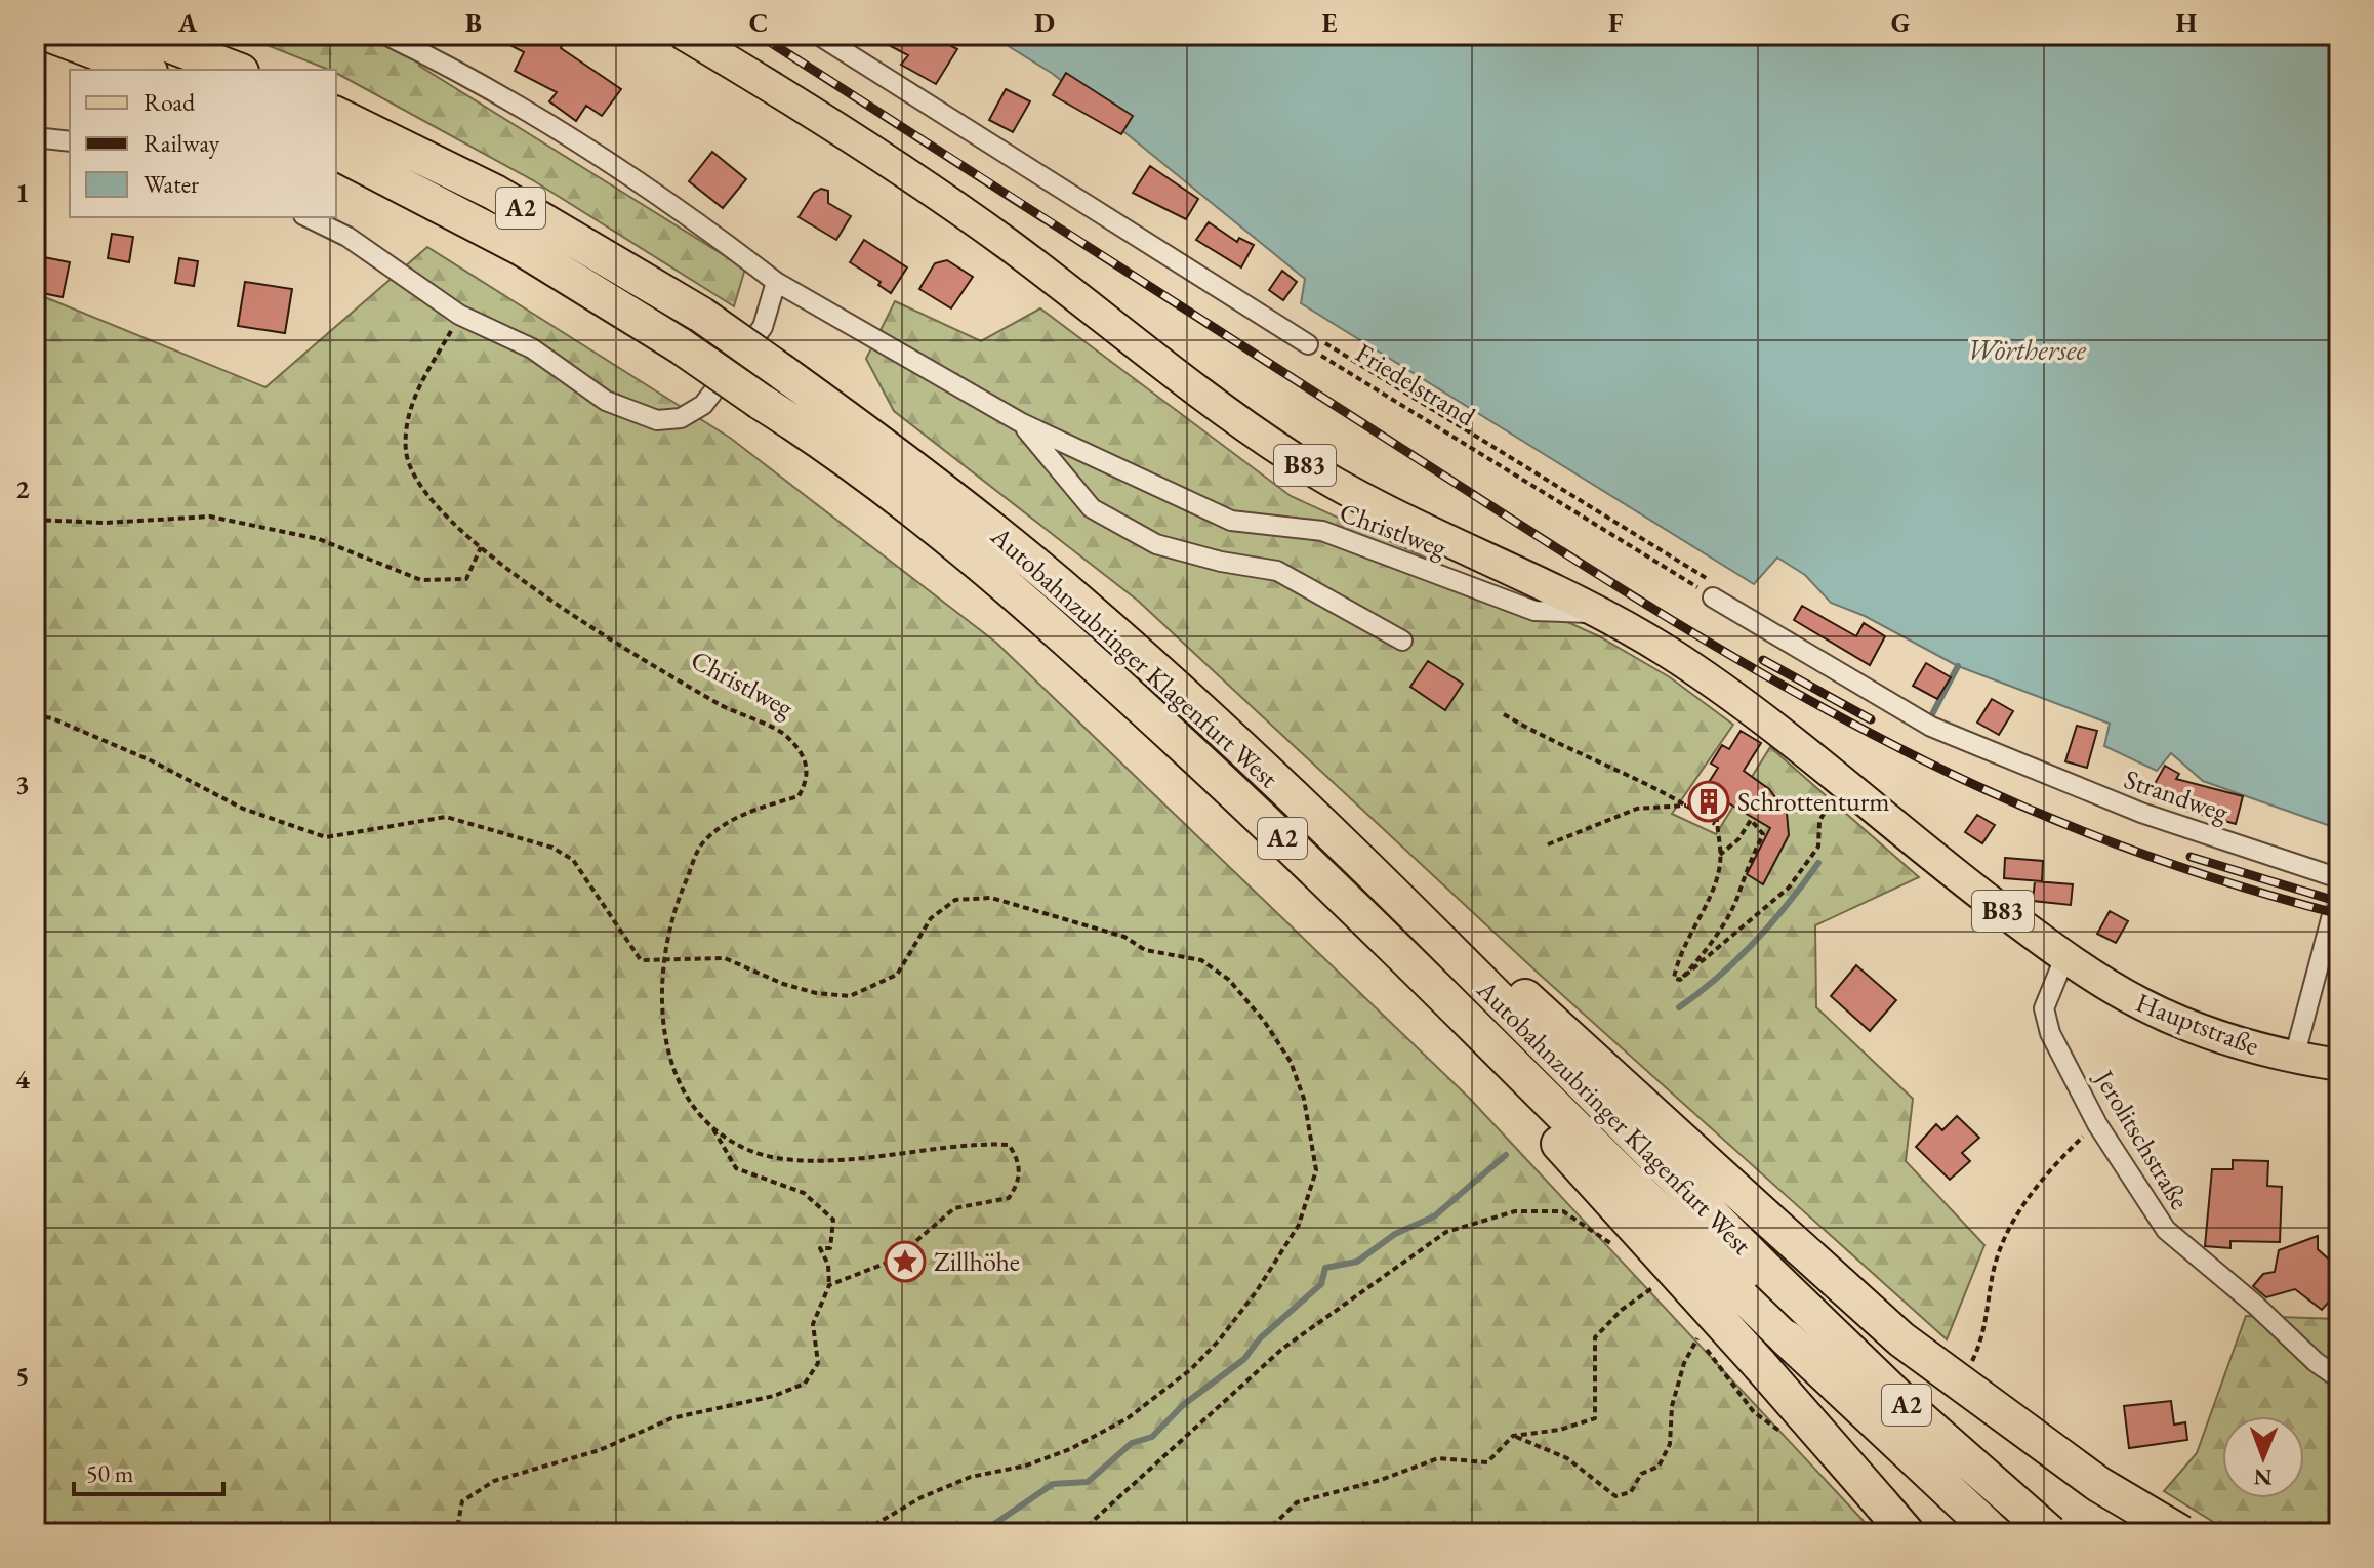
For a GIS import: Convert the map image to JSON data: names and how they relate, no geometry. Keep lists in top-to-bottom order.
{
  "streets": {
    "highway": ["A2", "Autobahnzubringer Klagenfurt West"],
    "main road": ["B83", "Hauptstraße"],
    "street": ["Christlweg", "Strandweg", "Jerolitschstraße"],
    "path": ["Friedelstrand"]
  },
  "crossings": [
    ["Friedelstrand", "Strandweg"],
    ["B83", "Christlweg"],
    ["B83", "Hauptstraße"],
    ["B83", "Jerolitschstraße"],
    ["Hauptstraße", "Jerolitschstraße"]
  ],
  "water": ["Wörthersee"],
  "places": {
    "building": ["Schrottenturm"],
    "place": ["Zillhöhe"]
  },
  "legend": ["Road", "Railway", "Water"],
  "scale_bar": "50 m",
  "north": "bottom",
  "grid": {
    "columns": [
      "A",
      "B",
      "C",
      "D",
      "E",
      "F",
      "G",
      "H"
    ],
    "rows": [
      "1",
      "2",
      "3",
      "4",
      "5"
    ]
  }
}
